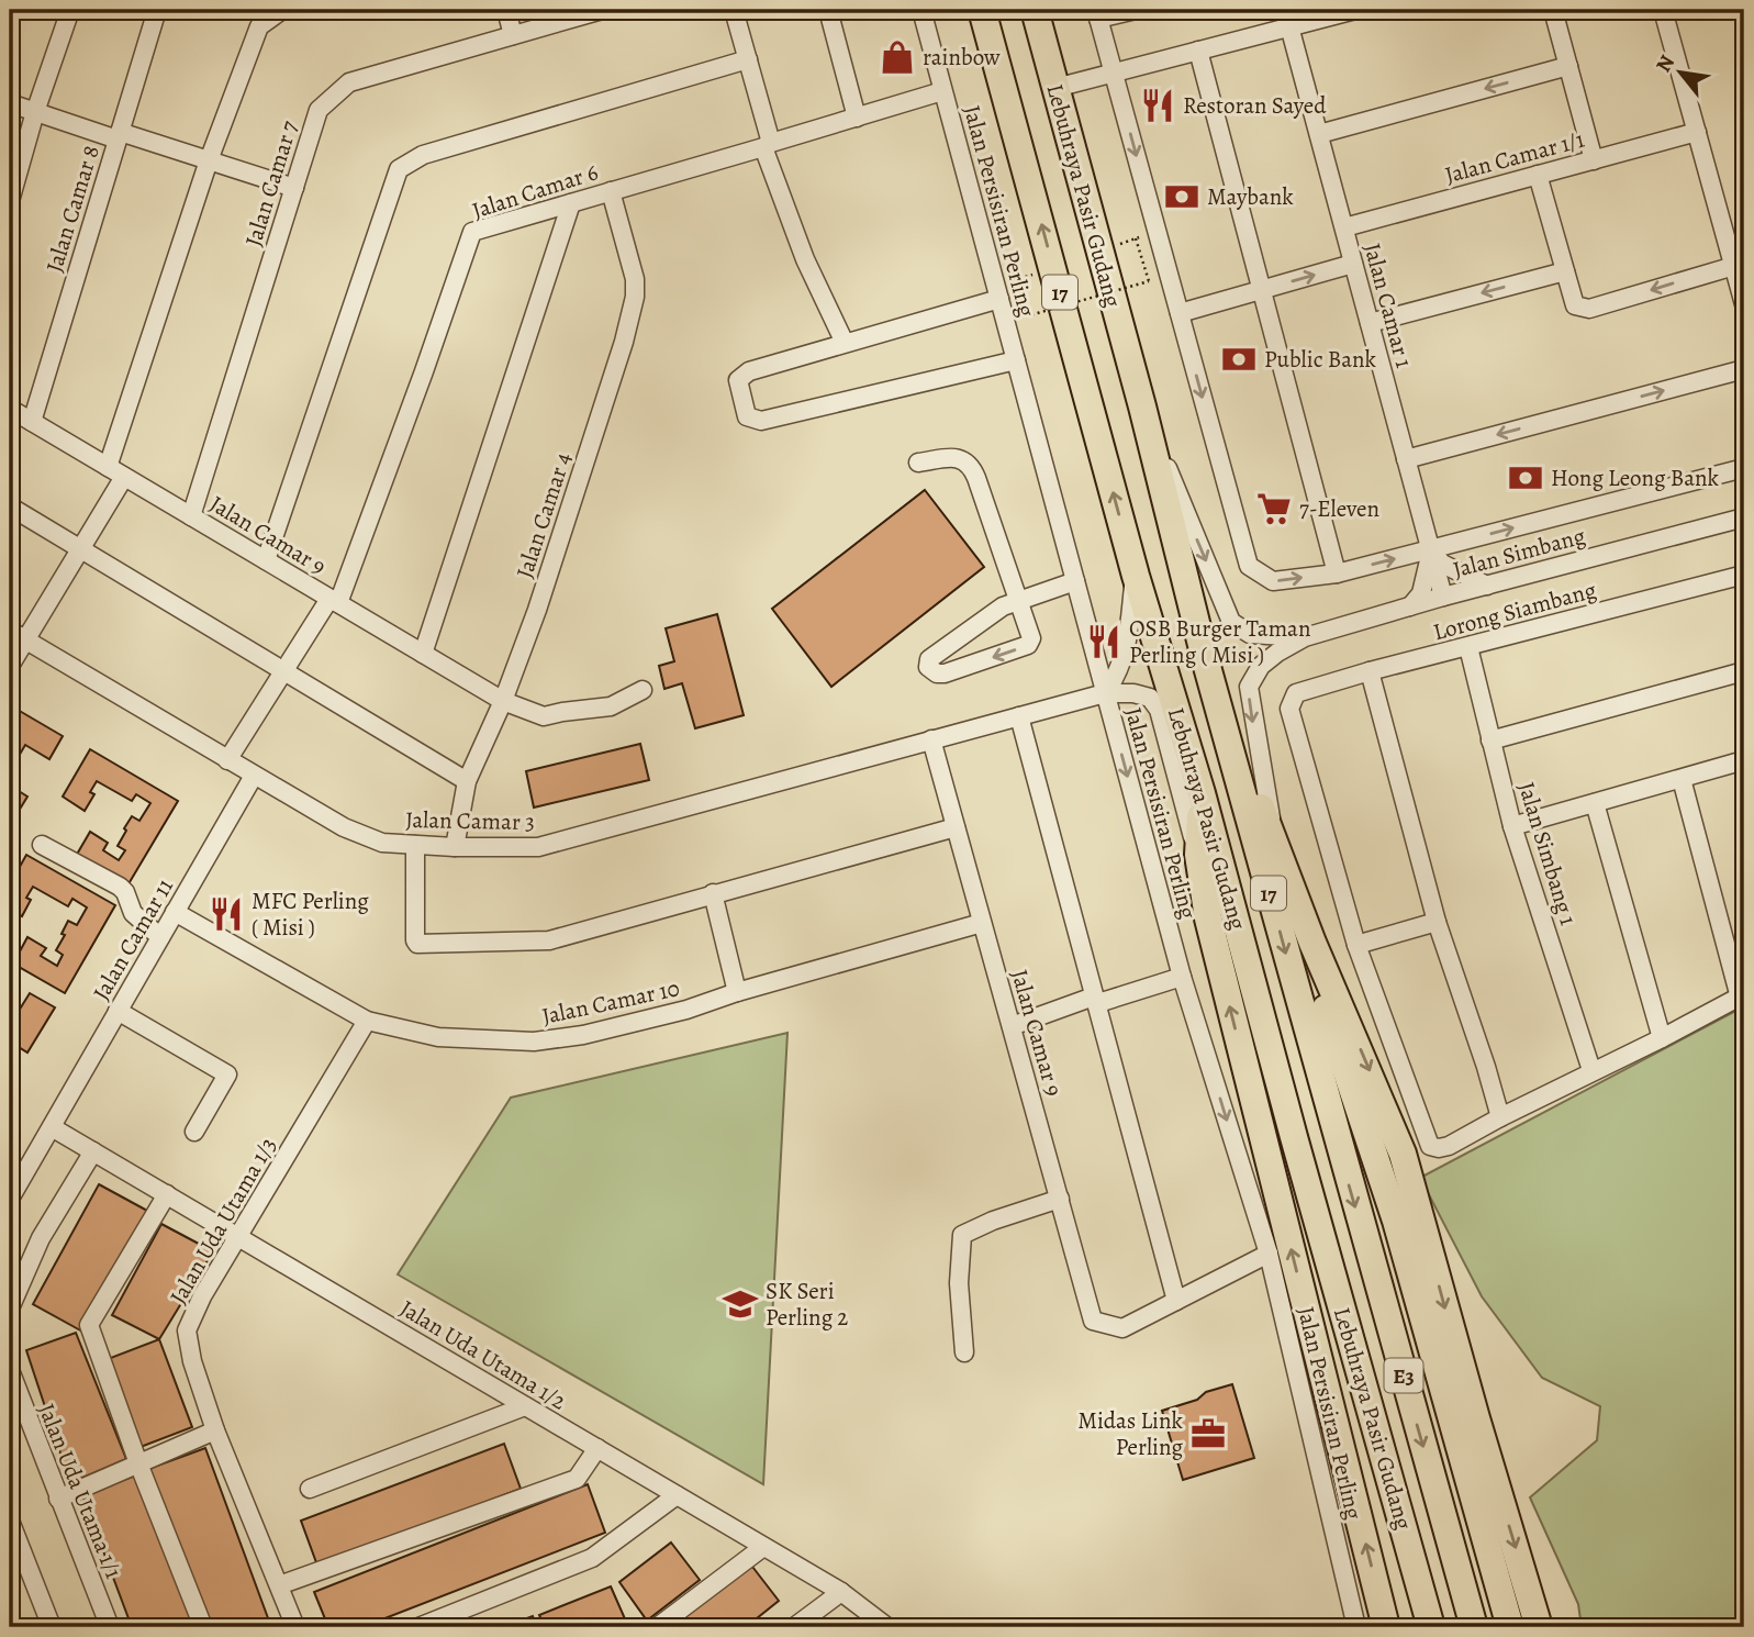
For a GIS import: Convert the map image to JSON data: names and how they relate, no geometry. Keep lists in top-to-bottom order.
{
  "streets": {
    "highway": ["Lebuhraya Pasir Gudang", "17", "E3"],
    "street": [
      "Jalan Camar 1/1",
      "Jalan Camar 7",
      "Jalan Camar 6",
      "Jalan Camar 8",
      "Jalan Persisiran Perling",
      "Jalan Camar 1",
      "Jalan Camar 4",
      "Jalan Camar 9",
      "Jalan Simbang",
      "Lorong Siambang",
      "Jalan Camar 3",
      "Jalan Simbang 1",
      "Jalan Camar 11",
      "Jalan Camar 10",
      "Jalan Uda Utama 1/3",
      "Jalan Uda Utama 1/2",
      "Jalan Uda Utama 1/1"
    ]
  },
  "crossings": [
    ["Jalan Camar 1/1", "Jalan Camar 1"],
    ["Jalan Camar 7", "Jalan Camar 9"],
    ["Jalan Camar 6", "Jalan Persisiran Perling"],
    ["Jalan Camar 6", "Jalan Camar 4"],
    ["Jalan Camar 6", "Jalan Camar 9"],
    ["Jalan Camar 8", "Jalan Camar 9"],
    ["Jalan Persisiran Perling", "Jalan Camar 3"],
    ["Jalan Camar 1", "Jalan Simbang"],
    ["Jalan Camar 4", "Jalan Camar 9"],
    ["Jalan Camar 4", "Jalan Camar 3"],
    ["Jalan Camar 9", "Jalan Camar 3"],
    ["Jalan Camar 9", "Jalan Camar 10"],
    ["Lorong Siambang", "Jalan Simbang 1"],
    ["Jalan Camar 3", "Jalan Camar 11"],
    ["Jalan Camar 11", "Jalan Camar 10"],
    ["Jalan Camar 11", "Jalan Uda Utama 1/2"],
    ["Jalan Camar 10", "Jalan Uda Utama 1/3"],
    ["Jalan Uda Utama 1/3", "Jalan Uda Utama 1/2"]
  ],
  "places": {
    "shop": ["rainbow"],
    "restaurant": ["Restoran Sayed", "OSB Burger Taman Perling ( Misi )", "MFC Perling ( Misi )"],
    "bank": ["Maybank", "Public Bank", "Hong Leong Bank"],
    "supermarket": ["7-Eleven"],
    "school or university": ["SK Seri Perling 2"],
    "office": ["Midas Link Perling"]
  },
  "north": "top left"
}
